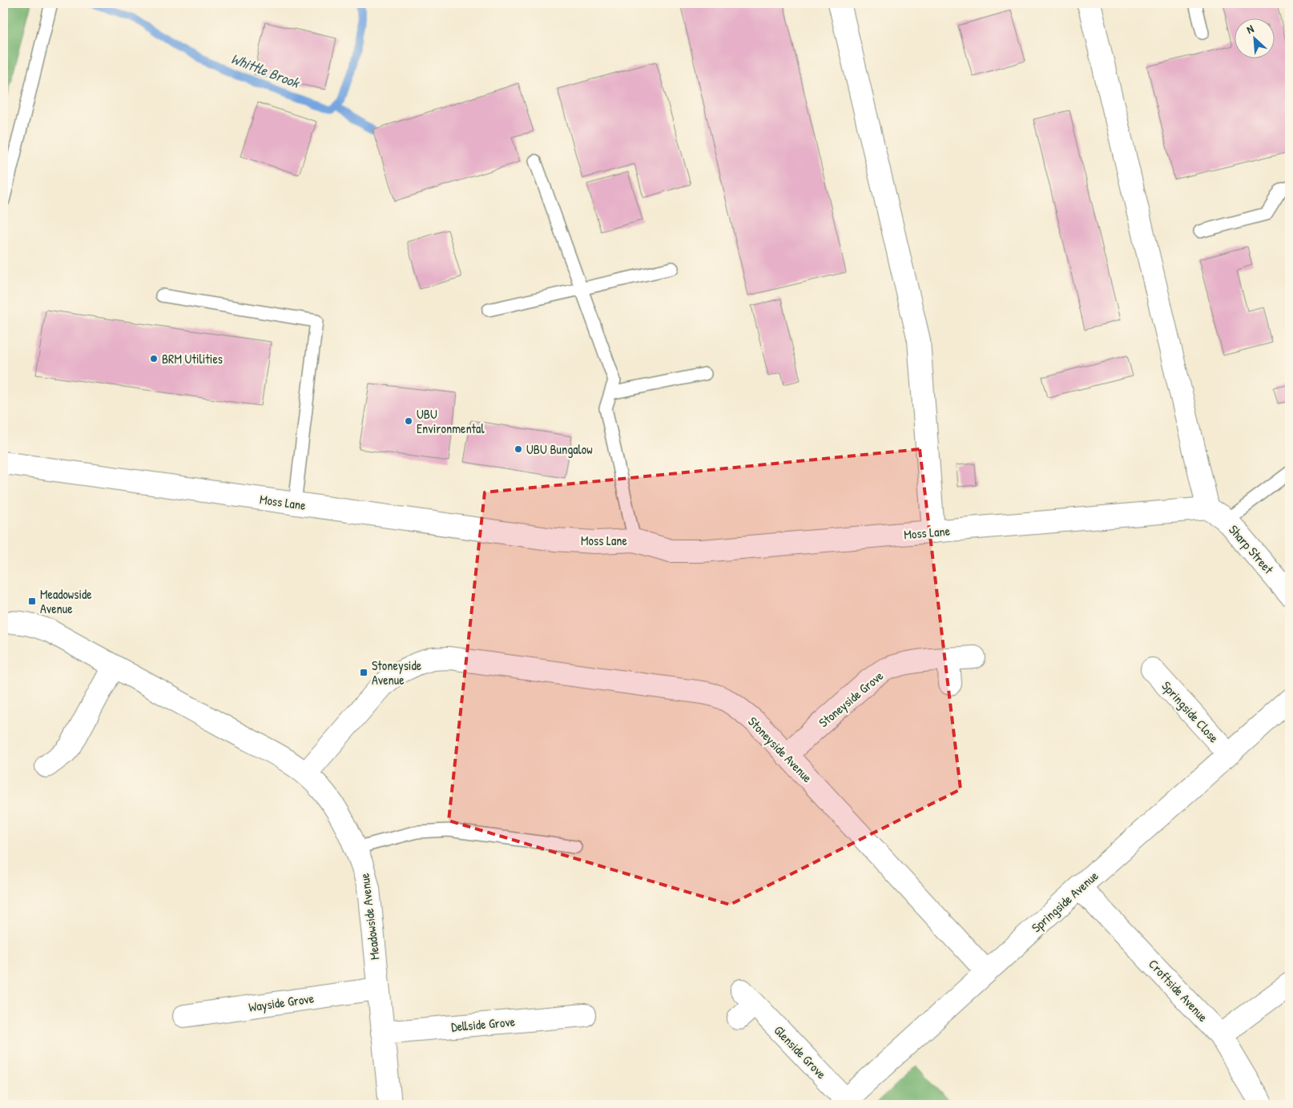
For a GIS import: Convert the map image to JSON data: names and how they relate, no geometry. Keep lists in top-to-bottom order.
{
  "streets": {
    "street": [
      "Moss Lane",
      "Sharp Street",
      "Stoneyside Grove",
      "Springside Close",
      "Stoneyside Avenue",
      "Springside Avenue",
      "Meadowside Avenue",
      "Croftside Avenue",
      "Wayside Grove",
      "Dellside Grove",
      "Glenside Grove"
    ]
  },
  "crossings": [
    ["Moss Lane", "Sharp Street"],
    ["Stoneyside Grove", "Stoneyside Avenue"],
    ["Springside Close", "Springside Avenue"],
    ["Stoneyside Avenue", "Springside Avenue"],
    ["Stoneyside Avenue", "Meadowside Avenue"],
    ["Springside Avenue", "Croftside Avenue"],
    ["Springside Avenue", "Glenside Grove"],
    ["Meadowside Avenue", "Wayside Grove"],
    ["Meadowside Avenue", "Dellside Grove"]
  ],
  "water": ["Whittle Brook"],
  "places": {
    "other": ["BRM Utilities", "UBU Environmental", "UBU Bungalow"],
    "transit": ["Meadowside Avenue", "Stoneyside Avenue"]
  },
  "north": "top left"
}
